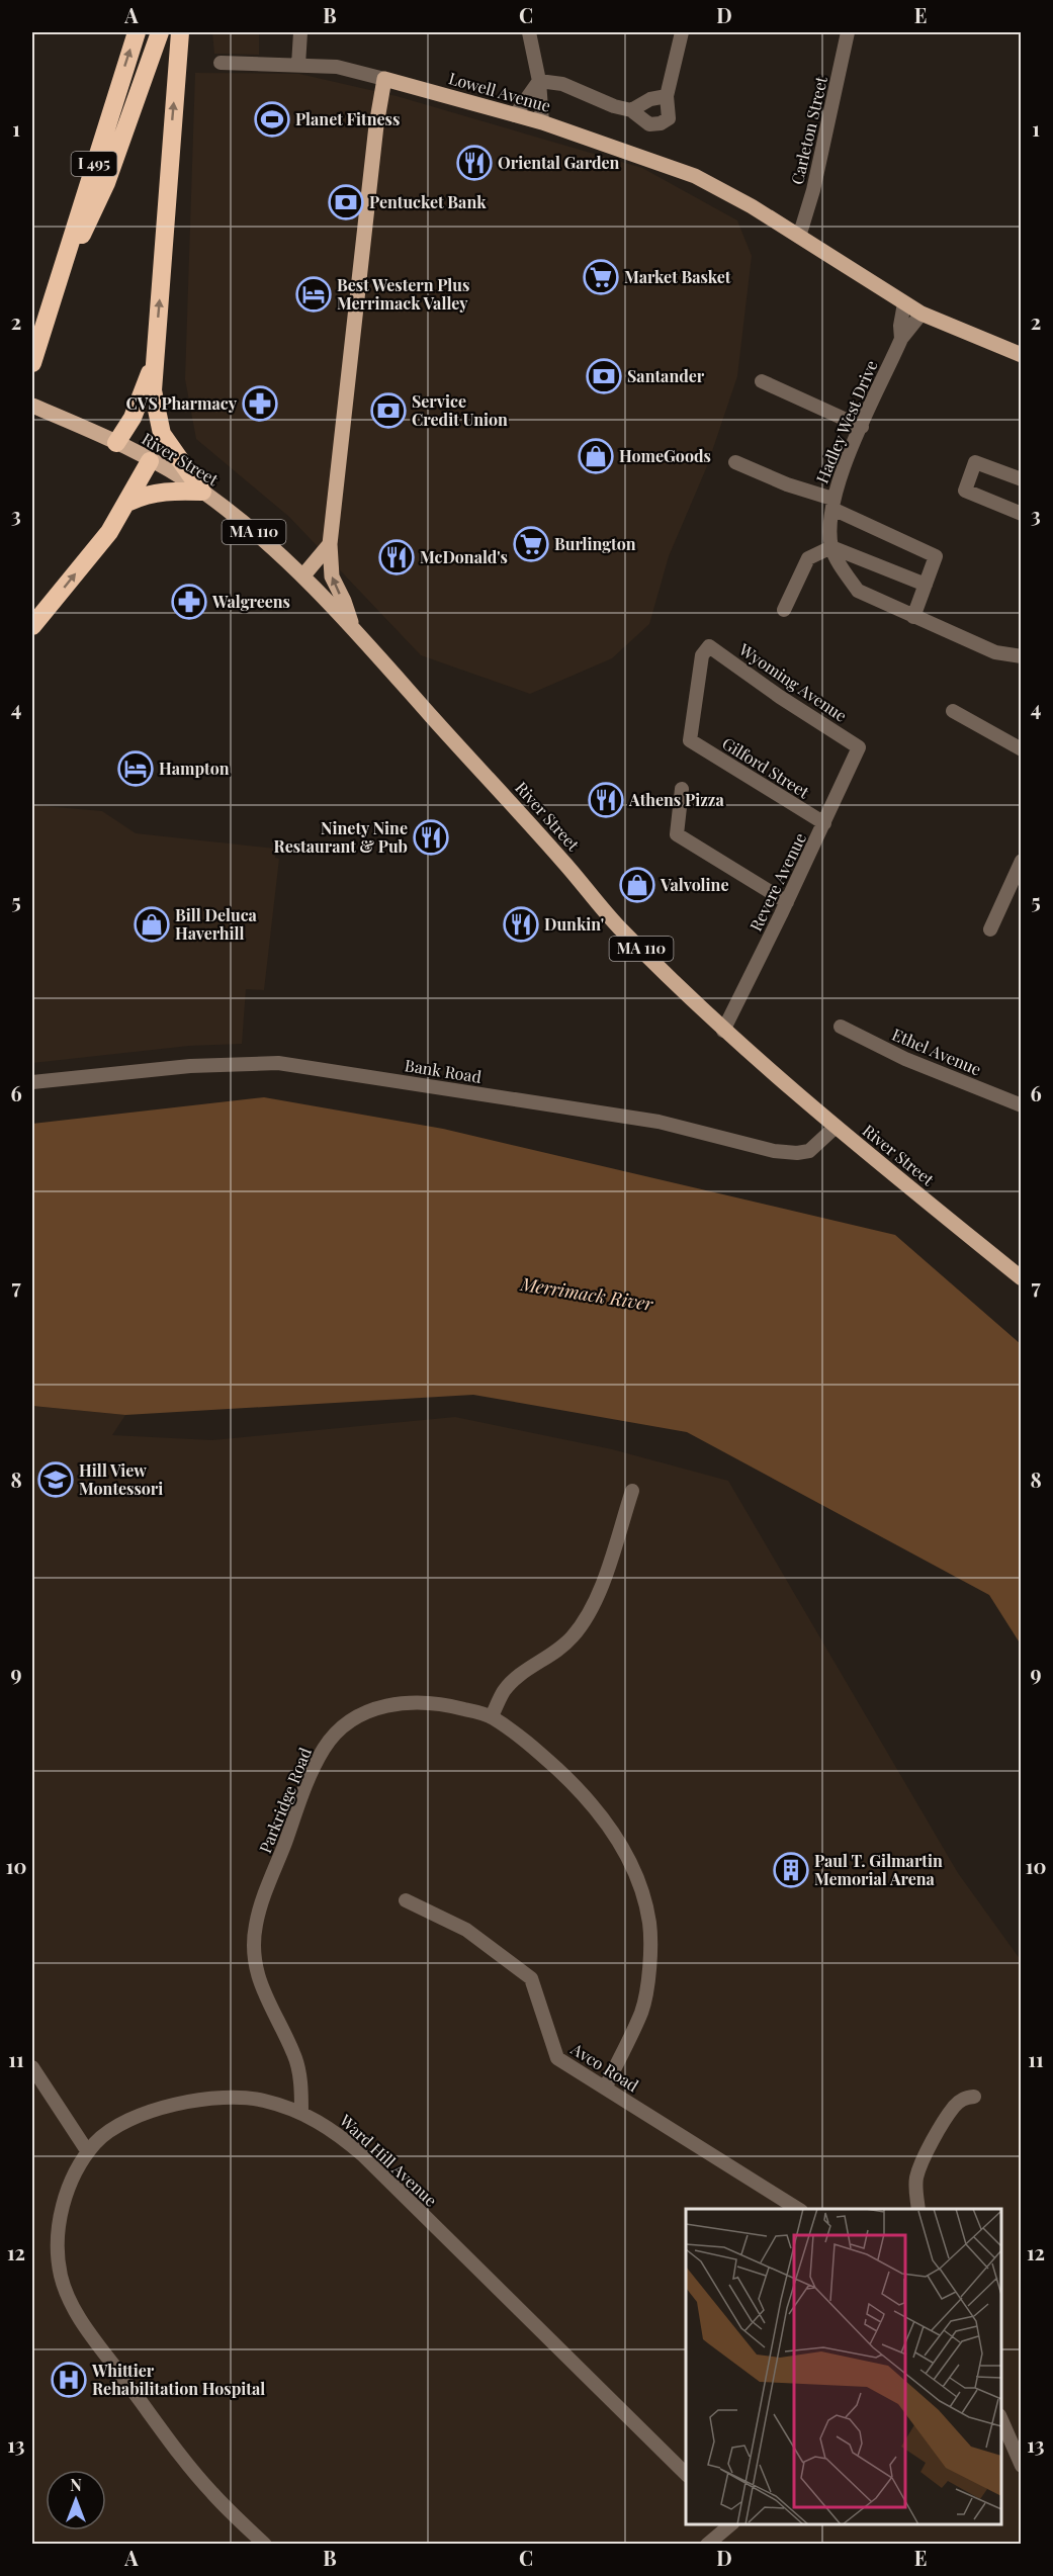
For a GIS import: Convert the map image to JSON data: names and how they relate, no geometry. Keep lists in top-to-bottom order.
{
  "streets": {
    "highway": ["I 495"],
    "main road": ["Lowell Avenue", "River Street", "MA 110"],
    "street": [
      "Carleton Street",
      "Hadley West Drive",
      "Wyoming Avenue",
      "Gilford Street",
      "Revere Avenue",
      "Ethel Avenue",
      "Bank Road",
      "Parkridge Road",
      "Avco Road",
      "Ward Hill Avenue"
    ]
  },
  "crossings": [
    ["Lowell Avenue", "Carleton Street"],
    ["Lowell Avenue", "Hadley West Drive"],
    ["River Street", "Revere Avenue"],
    ["River Street", "Bank Road"],
    ["Wyoming Avenue", "Gilford Street"],
    ["Wyoming Avenue", "Revere Avenue"],
    ["Gilford Street", "Revere Avenue"],
    ["Parkridge Road", "Avco Road"],
    ["Parkridge Road", "Ward Hill Avenue"]
  ],
  "water": ["Merrimack River"],
  "places": {
    "sports": ["Planet Fitness"],
    "restaurant": [
      "Oriental Garden",
      "McDonald's",
      "Athens Pizza",
      "Ninety Nine Restaurant & Pub",
      "Dunkin'"
    ],
    "bank": ["Pentucket Bank", "Santander", "Service Credit Union"],
    "supermarket": ["Market Basket", "Burlington"],
    "hotel": ["Best Western Plus Merrimack Valley", "Hampton"],
    "pharmacy": ["CVS Pharmacy", "Walgreens"],
    "shop": ["HomeGoods", "Valvoline", "Bill Deluca Haverhill"],
    "school or university": ["Hill View Montessori"],
    "building": ["Paul T. Gilmartin Memorial Arena"],
    "hospital": ["Whittier Rehabilitation Hospital"]
  },
  "north": "top",
  "grid": {
    "columns": [
      "A",
      "B",
      "C",
      "D",
      "E"
    ],
    "rows": [
      "1",
      "2",
      "3",
      "4",
      "5",
      "6",
      "7",
      "8",
      "9",
      "10",
      "11",
      "12",
      "13"
    ]
  }
}
